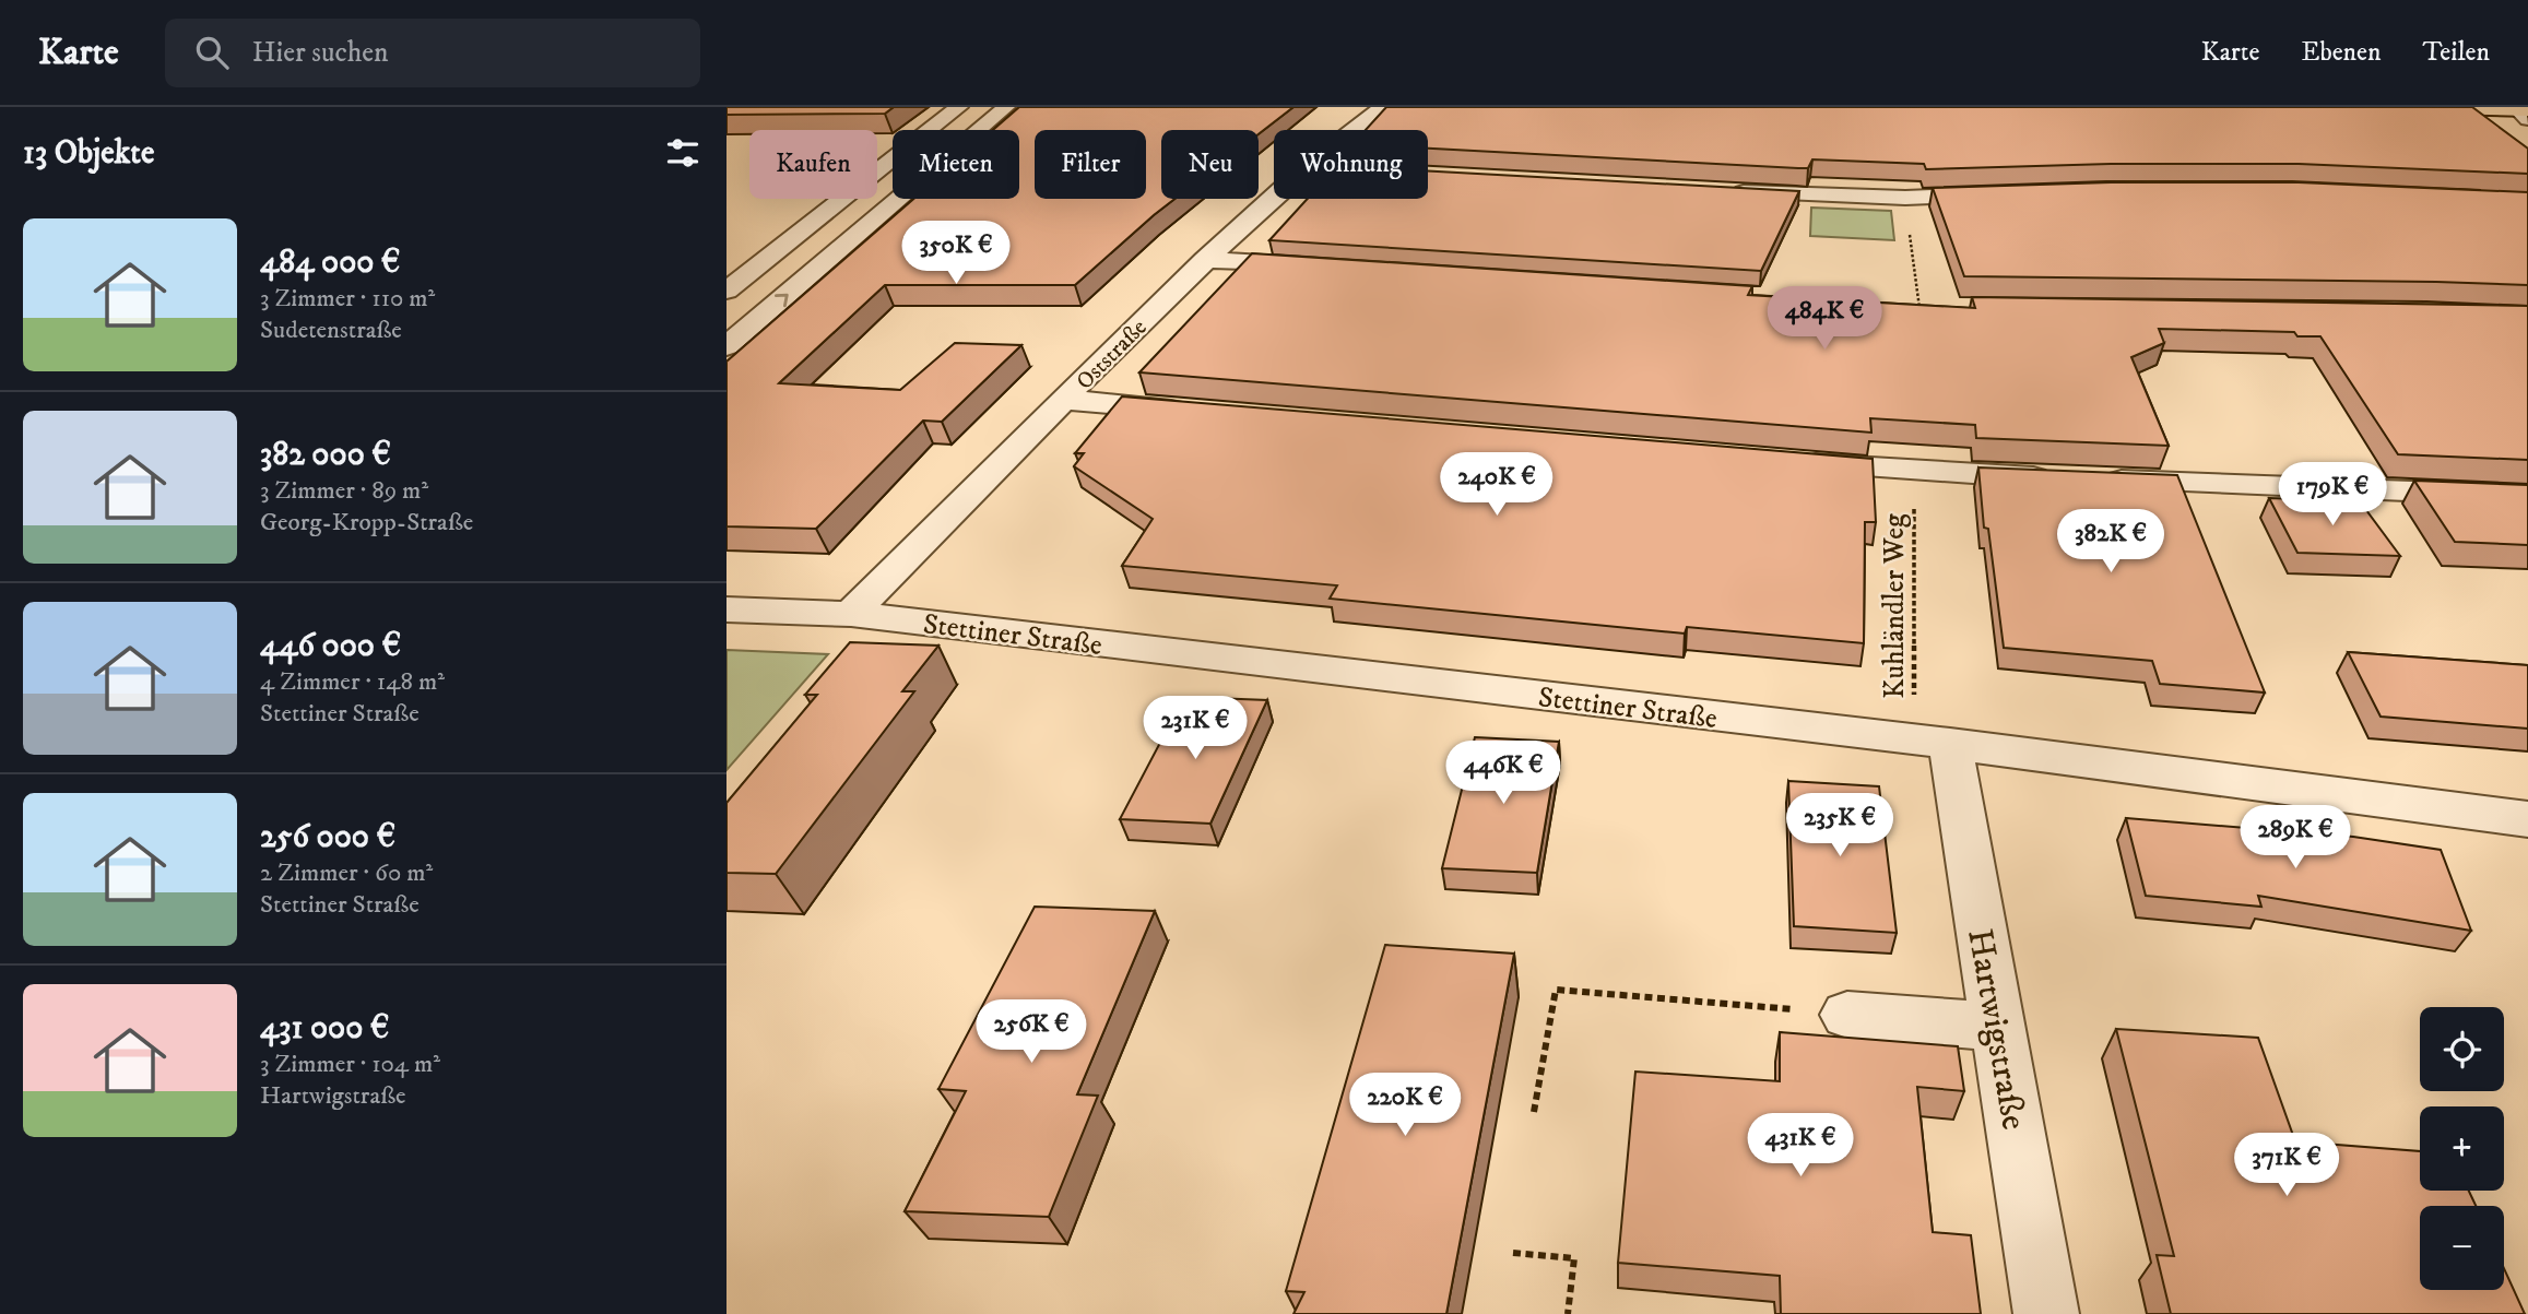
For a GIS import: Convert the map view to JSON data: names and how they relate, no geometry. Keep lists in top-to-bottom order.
{
  "streets": {
    "street": ["Oststraße", "Stettiner Straße", "Hartwigstraße"],
    "path": ["Kuhländler Weg"]
  },
  "crossings": [
    ["Oststraße", "Stettiner Straße"],
    ["Kuhländler Weg", "Stettiner Straße"],
    ["Kuhländler Weg", "Hartwigstraße"],
    ["Stettiner Straße", "Hartwigstraße"]
  ],
  "page": {
    "header": "Karte",
    "search": "Hier suchen",
    "nav": ["Karte", "Ebenen", "Teilen"],
    "heading": "13 Objekte",
    "chip": [
      "Kaufen",
      "Mieten",
      "Filter",
      "Neu",
      "Wohnung"
    ],
    "list": [
      {
        "name": "484 000 €",
        "note": "3 Zimmer · 110 m² · Sudetenstraße"
      },
      {
        "name": "382 000 €",
        "note": "3 Zimmer · 89 m² · Georg-Kropp-Straße"
      },
      {
        "name": "446 000 €",
        "note": "4 Zimmer · 148 m² · Stettiner Straße"
      },
      {
        "name": "256 000 €",
        "note": "2 Zimmer · 60 m² · Stettiner Straße"
      },
      {
        "name": "431 000 €",
        "note": "3 Zimmer · 104 m² · Hartwigstraße"
      }
    ],
    "price": [
      "350K €",
      "484K €",
      "240K €",
      "179K €",
      "382K €",
      "231K €",
      "446K €",
      "235K €",
      "289K €",
      "256K €",
      "220K €",
      "431K €",
      "371K €"
    ],
    "map_buttons": ["+", "−"]
  }
}
